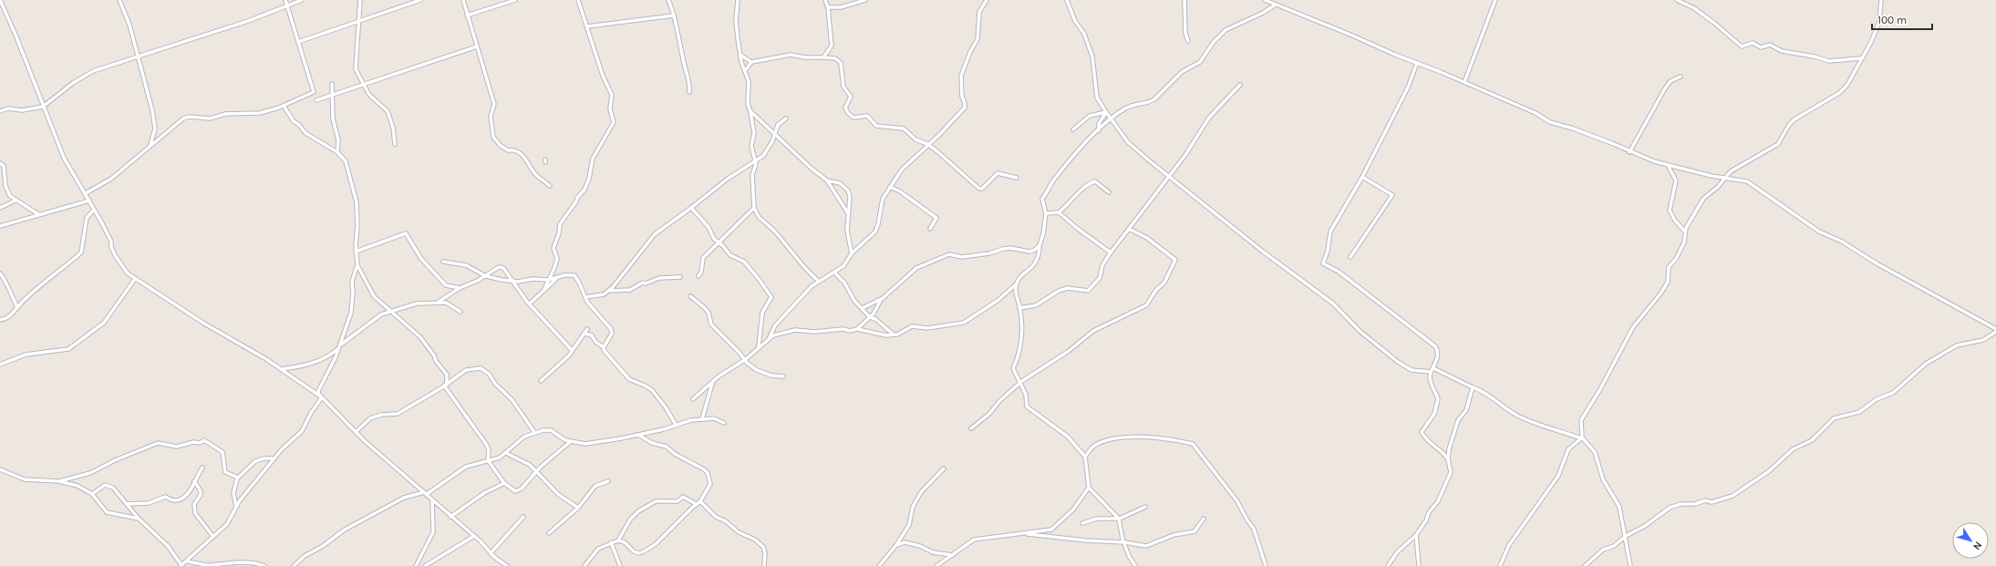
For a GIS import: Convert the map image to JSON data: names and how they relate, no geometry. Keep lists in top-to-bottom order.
{
  "scale_bar": "100 m",
  "north": "bottom right"
}
